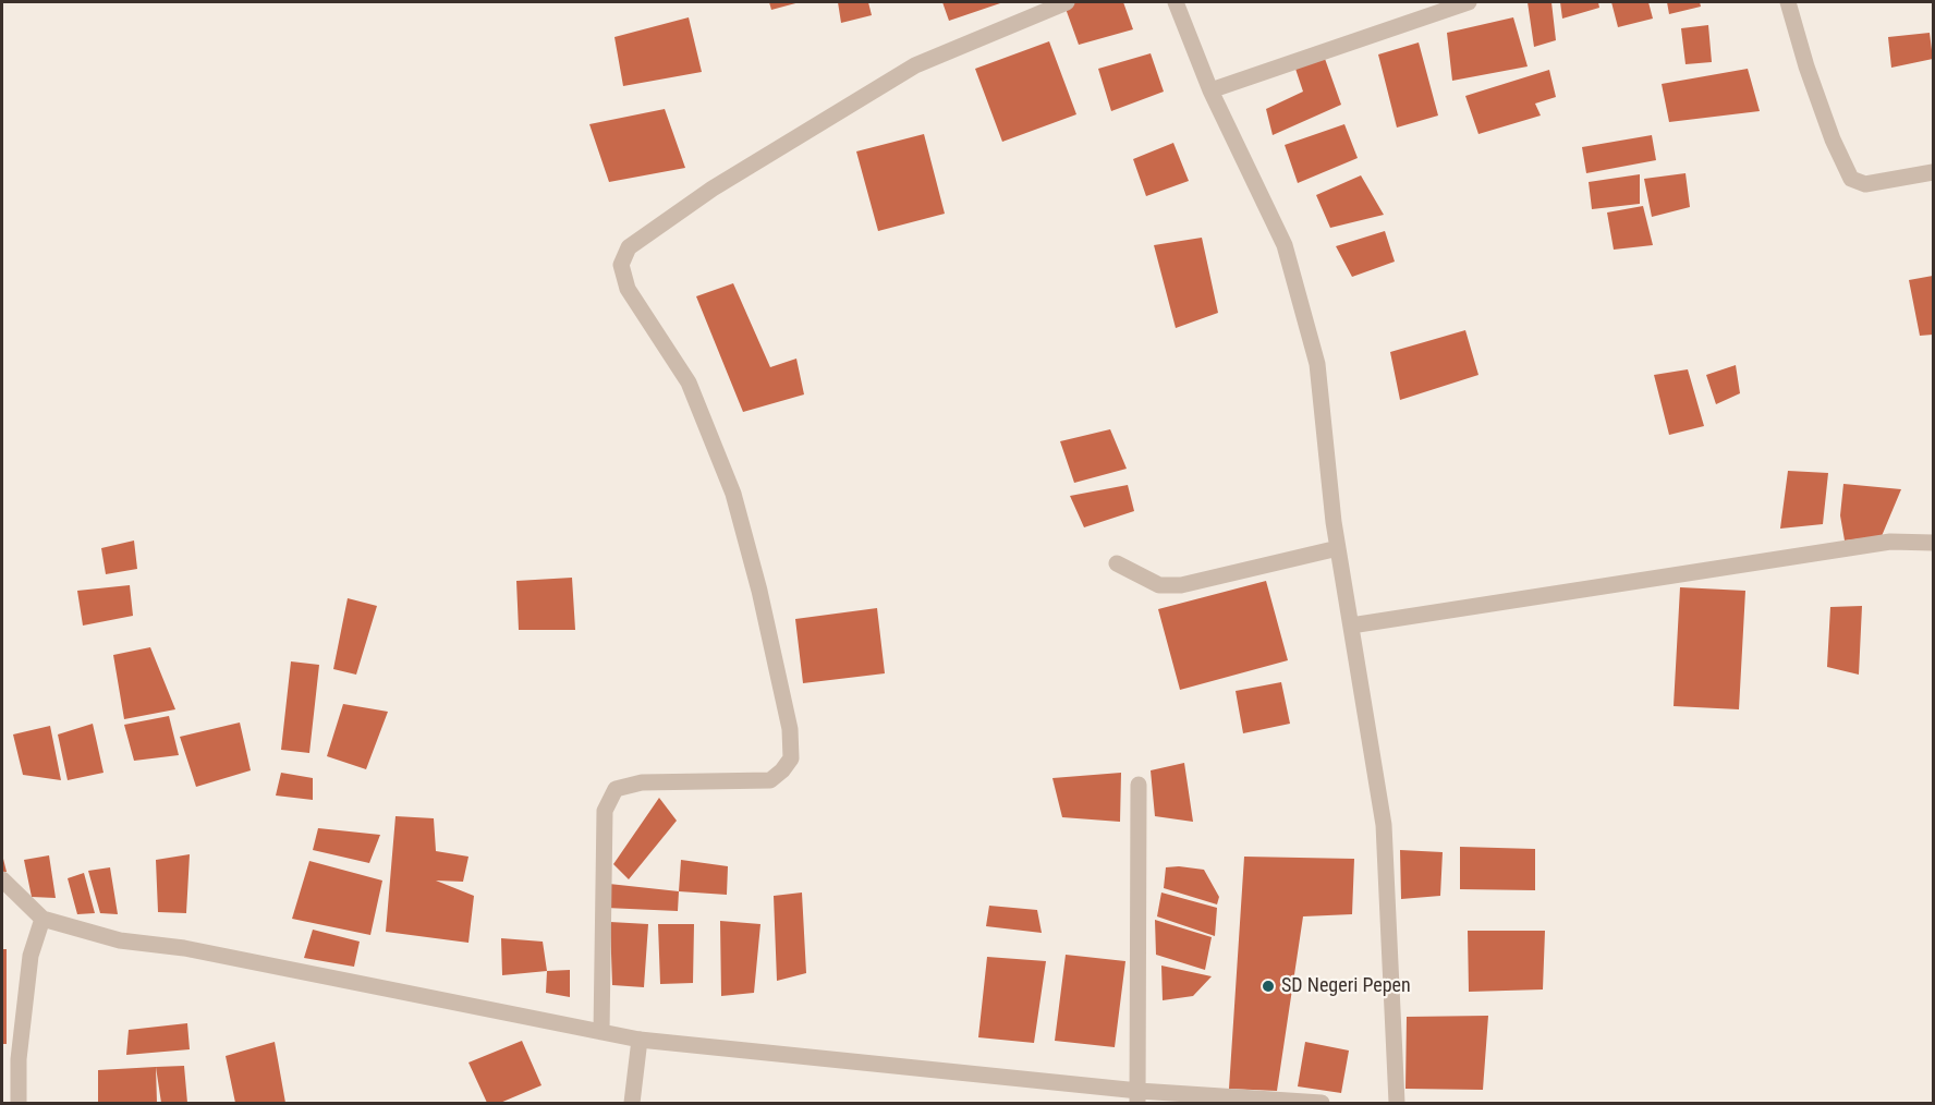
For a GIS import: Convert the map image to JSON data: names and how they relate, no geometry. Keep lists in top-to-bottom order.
{
  "places": ["SD Negeri Pepen"]
}
